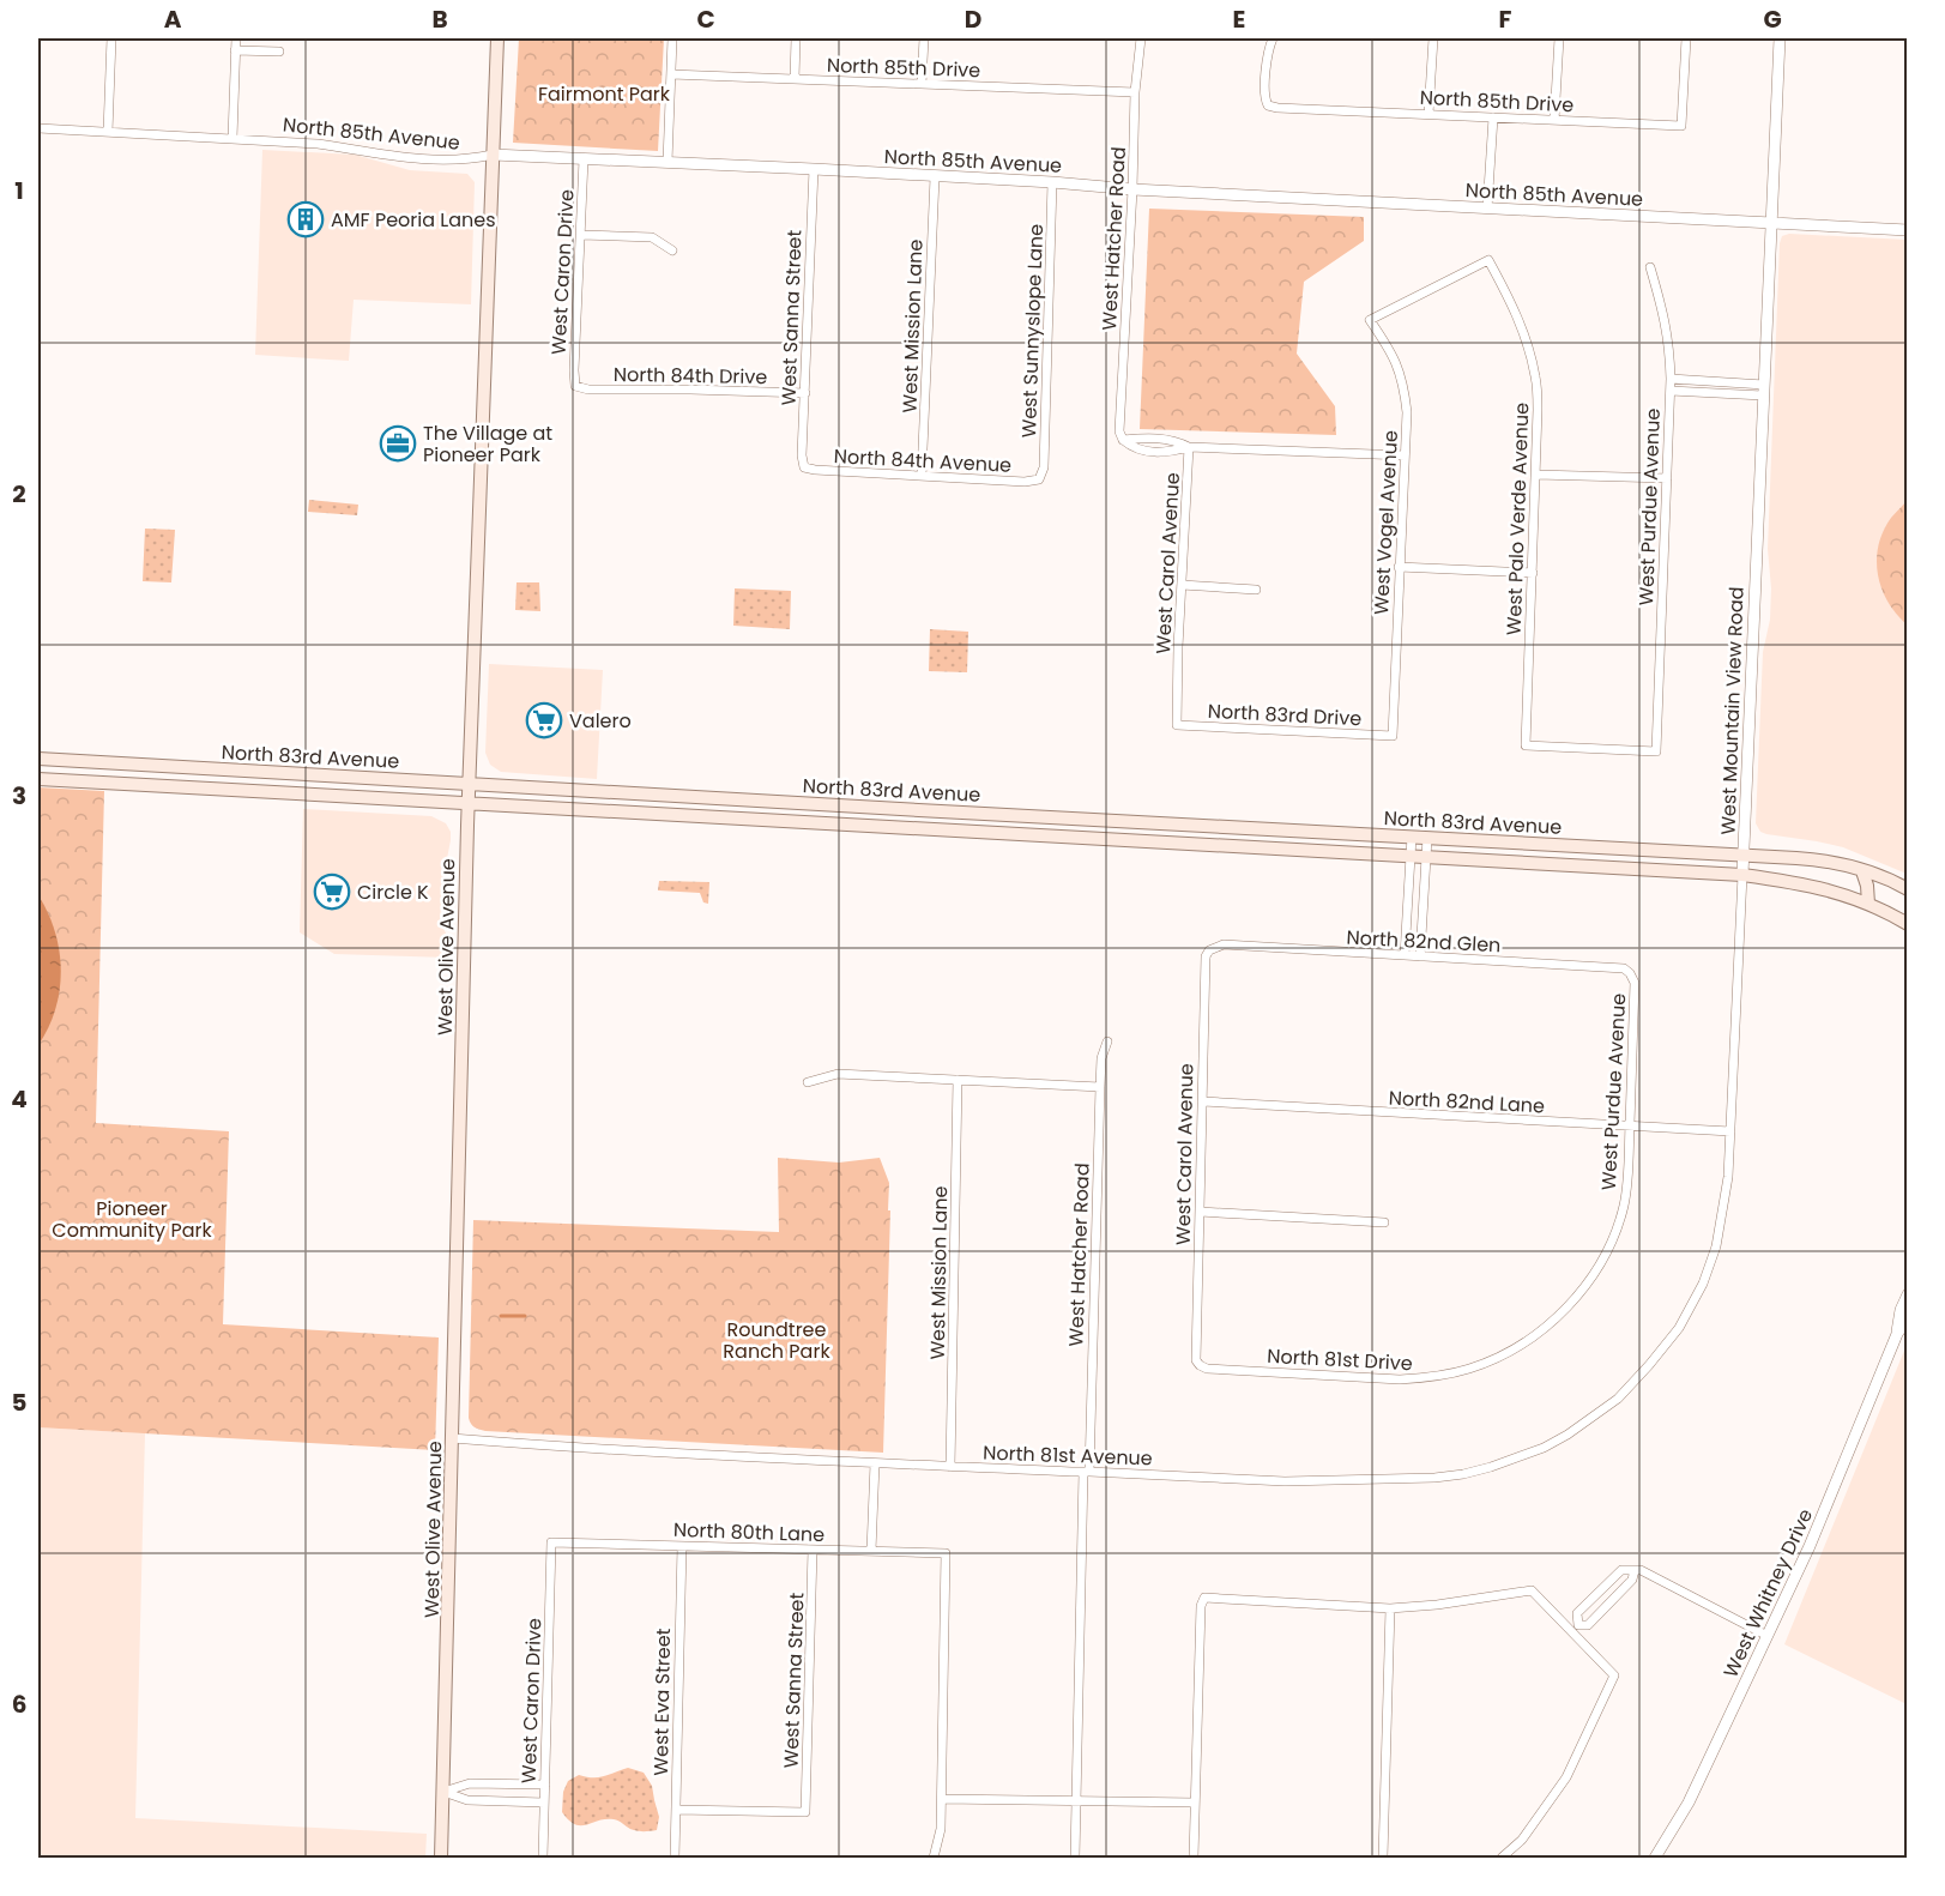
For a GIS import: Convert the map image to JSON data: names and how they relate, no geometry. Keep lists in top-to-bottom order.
{
  "streets": {
    "main road": ["North 83rd Avenue", "West Olive Avenue"],
    "street": [
      "North 85th Drive",
      "North 85th Avenue",
      "West Hatcher Road",
      "West Caron Drive",
      "West Sanna Street",
      "West Mission Lane",
      "West Sunnyslope Lane",
      "North 84th Drive",
      "North 84th Avenue",
      "West Purdue Avenue",
      "West Palo Verde Avenue",
      "West Vogel Avenue",
      "West Carol Avenue",
      "West Mountain View Road",
      "North 83rd Drive",
      "North 82nd Glen",
      "North 82nd Lane",
      "North 81st Drive",
      "North 81st Avenue",
      "North 80th Lane",
      "West Whitney Drive",
      "West Eva Street"
    ]
  },
  "crossings": [
    ["North 85th Drive", "West Hatcher Road"],
    ["North 85th Avenue", "West Hatcher Road"],
    ["North 85th Avenue", "West Caron Drive"],
    ["North 85th Avenue", "West Sanna Street"],
    ["North 85th Avenue", "West Mission Lane"],
    ["North 85th Avenue", "West Sunnyslope Lane"],
    ["North 85th Avenue", "West Mountain View Road"],
    ["North 85th Avenue", "West Olive Avenue"],
    ["West Hatcher Road", "West Carol Avenue"],
    ["West Hatcher Road", "North 81st Avenue"],
    ["West Caron Drive", "North 84th Drive"],
    ["West Caron Drive", "North 80th Lane"],
    ["West Sanna Street", "North 84th Drive"],
    ["West Sanna Street", "North 84th Avenue"],
    ["West Sanna Street", "North 80th Lane"],
    ["West Sanna Street", "West Eva Street"],
    ["West Mission Lane", "North 84th Avenue"],
    ["West Mission Lane", "North 81st Avenue"],
    ["West Sunnyslope Lane", "North 84th Avenue"],
    ["West Purdue Avenue", "West Palo Verde Avenue"],
    ["West Purdue Avenue", "North 82nd Glen"],
    ["West Purdue Avenue", "North 82nd Lane"],
    ["West Purdue Avenue", "North 81st Drive"],
    ["West Palo Verde Avenue", "West Vogel Avenue"],
    ["West Vogel Avenue", "North 83rd Drive"],
    ["West Carol Avenue", "North 83rd Drive"],
    ["West Carol Avenue", "North 82nd Glen"],
    ["West Carol Avenue", "North 82nd Lane"],
    ["West Carol Avenue", "North 81st Drive"],
    ["West Mountain View Road", "North 83rd Avenue"],
    ["West Mountain View Road", "North 82nd Lane"],
    ["West Mountain View Road", "North 81st Avenue"],
    ["North 83rd Avenue", "West Olive Avenue"],
    ["West Olive Avenue", "North 81st Avenue"],
    ["North 80th Lane", "West Eva Street"]
  ],
  "parks": ["Fairmont Park", "Pioneer Community Park", "Roundtree Ranch Park"],
  "places": {
    "building": ["AMF Peoria Lanes"],
    "office": ["The Village at Pioneer Park"],
    "supermarket": ["Valero", "Circle K"]
  },
  "grid": {
    "columns": [
      "A",
      "B",
      "C",
      "D",
      "E",
      "F",
      "G"
    ],
    "rows": [
      "1",
      "2",
      "3",
      "4",
      "5",
      "6"
    ]
  }
}
